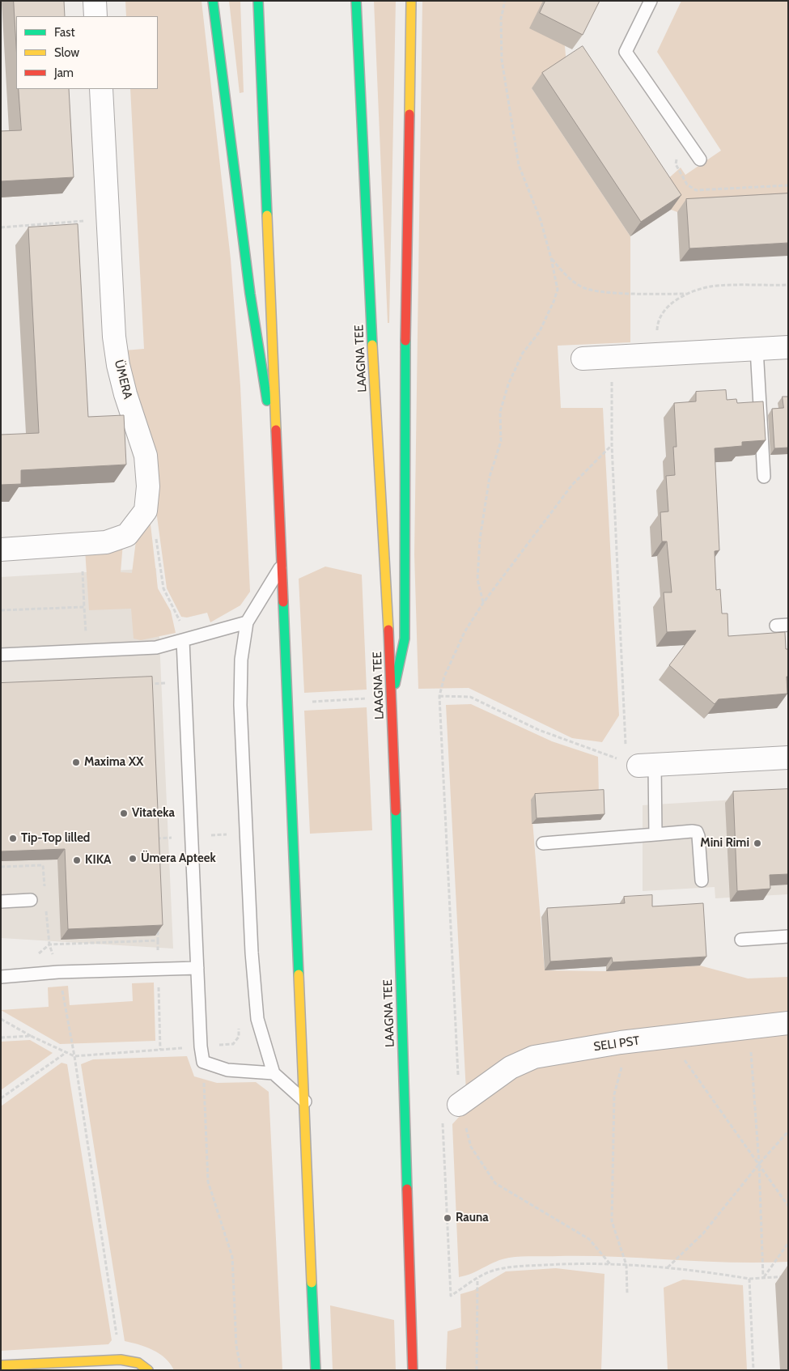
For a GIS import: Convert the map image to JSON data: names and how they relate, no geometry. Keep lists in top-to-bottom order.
{
  "streets": {
    "main road": ["LAAGNA TEE"],
    "street": ["ÜMERA", "SELI PST"]
  },
  "places": [
    "Maxima XX",
    "Vitateka",
    "Tip-Top lilled",
    "Mini Rimi",
    "Ümera Apteek",
    "KIKA",
    "Rauna"
  ],
  "legend": ["Fast", "Slow", "Jam"]
}
